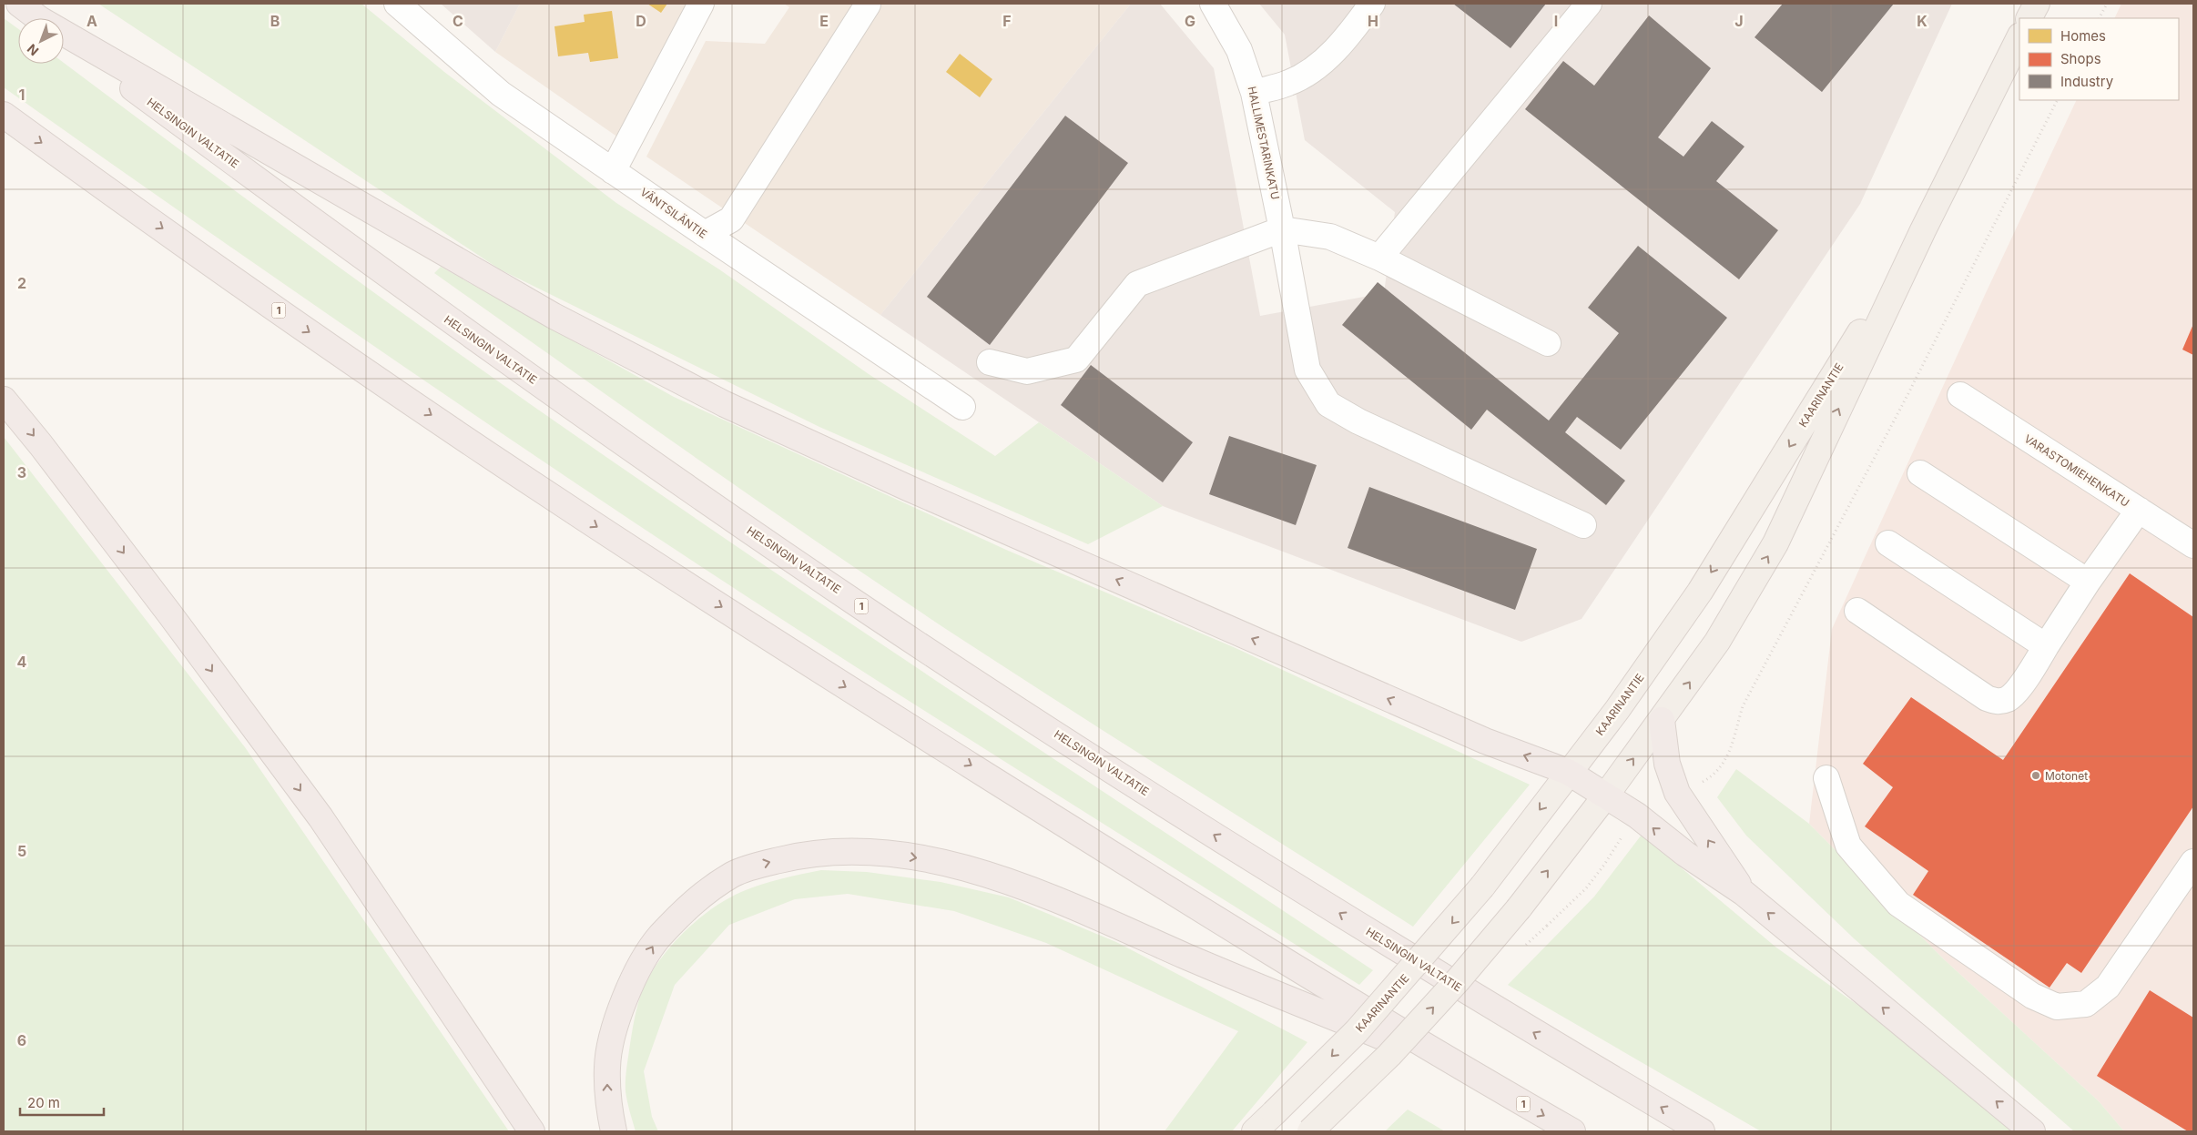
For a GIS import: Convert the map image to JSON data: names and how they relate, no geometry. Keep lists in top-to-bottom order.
{
  "streets": {
    "highway": ["HELSINGIN VALTATIE", "1"],
    "main road": ["KAARINANTIE"],
    "street": ["HALLIMESTARINKATU", "VÄNTSILÄNTIE", "VARASTOMIEHENKATU"]
  },
  "places": ["Motonet"],
  "legend": ["Homes", "Shops", "Industry"],
  "scale_bar": "20 m",
  "north": "bottom left",
  "grid": {
    "columns": [
      "A",
      "B",
      "C",
      "D",
      "E",
      "F",
      "G",
      "H",
      "I",
      "J",
      "K"
    ],
    "rows": [
      "1",
      "2",
      "3",
      "4",
      "5",
      "6"
    ]
  }
}
